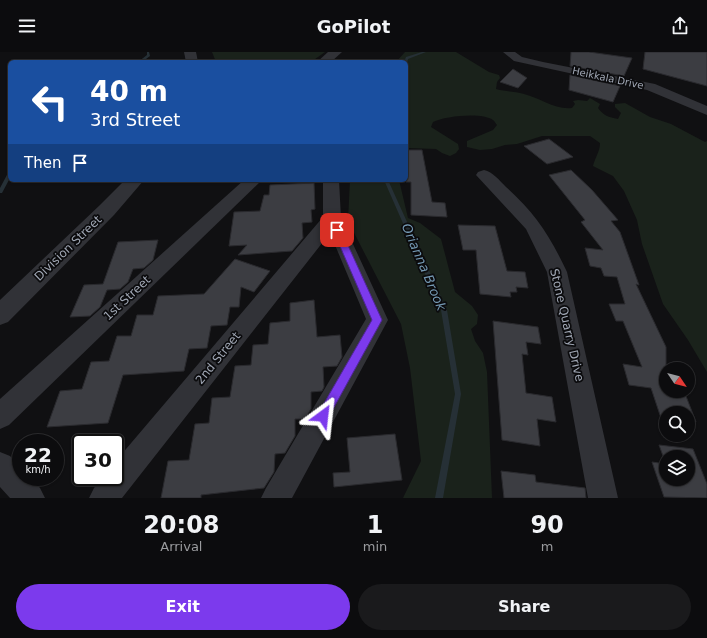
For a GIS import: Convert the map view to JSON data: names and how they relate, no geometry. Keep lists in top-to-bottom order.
{
  "streets": {
    "street": [
      "Heikkala Drive",
      "Division Street",
      "1st Street",
      "Stone Quarry Drive",
      "2nd Street"
    ]
  },
  "water": ["Orianna Brook"],
  "north": "bottom right",
  "page": {
    "header": "GoPilot",
    "turn": ["40 m", "3rd Street"],
    "then": "Then",
    "speed": "22 km/h",
    "limit": "30",
    "eta": [
      "20:08",
      "Arrival",
      "1",
      "min",
      "90",
      "m"
    ],
    "buttons": ["Exit", "Share"]
  }
}
